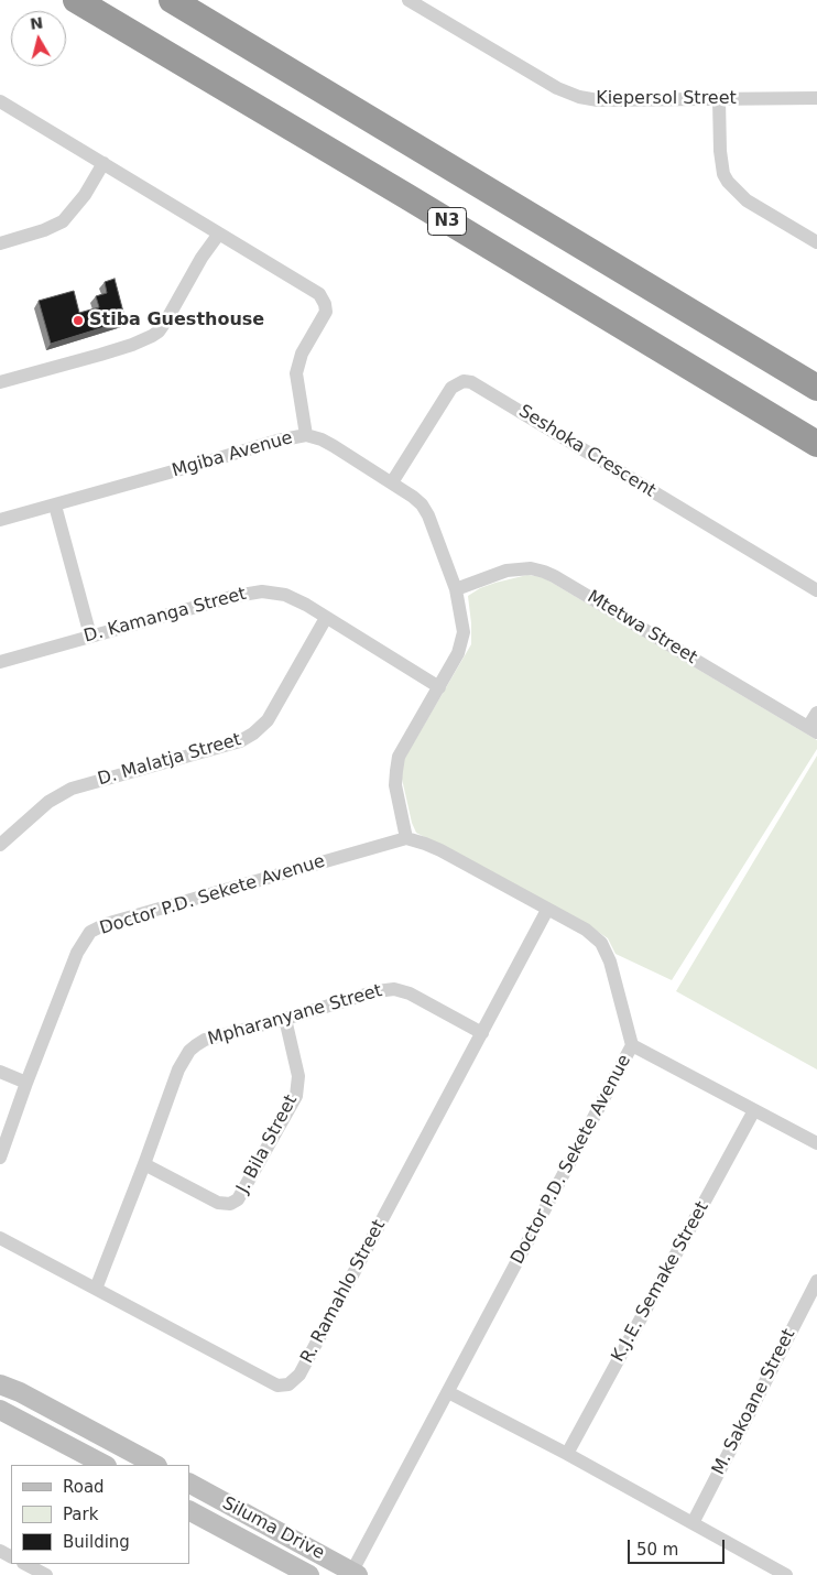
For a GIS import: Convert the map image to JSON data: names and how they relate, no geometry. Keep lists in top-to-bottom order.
{
  "streets": {
    "highway": ["N3"],
    "street": [
      "Kiepersol Street",
      "Seshoka Crescent",
      "Mgiba Avenue",
      "D. Kamanga Street",
      "Mtetwa Street",
      "D. Malatja Street",
      "Doctor P.D. Sekete Avenue",
      "Mpharanyane Street",
      "J. Bila Street",
      "K.J.E. Semake Street",
      "R. Ramahlo Street",
      "M. Sakoane Street",
      "Siluma Drive"
    ]
  },
  "crossings": [
    ["Seshoka Crescent", "Mgiba Avenue"],
    ["Mgiba Avenue", "D. Kamanga Street"],
    ["Mgiba Avenue", "Mtetwa Street"],
    ["Mgiba Avenue", "Doctor P.D. Sekete Avenue"],
    ["D. Kamanga Street", "D. Malatja Street"],
    ["Doctor P.D. Sekete Avenue", "R. Ramahlo Street"],
    ["Doctor P.D. Sekete Avenue", "Siluma Drive"],
    ["Mpharanyane Street", "J. Bila Street"],
    ["Mpharanyane Street", "R. Ramahlo Street"]
  ],
  "places": ["Stiba Guesthouse"],
  "legend": ["Road", "Park", "Building"],
  "scale_bar": "50 m",
  "north": "top"
}
